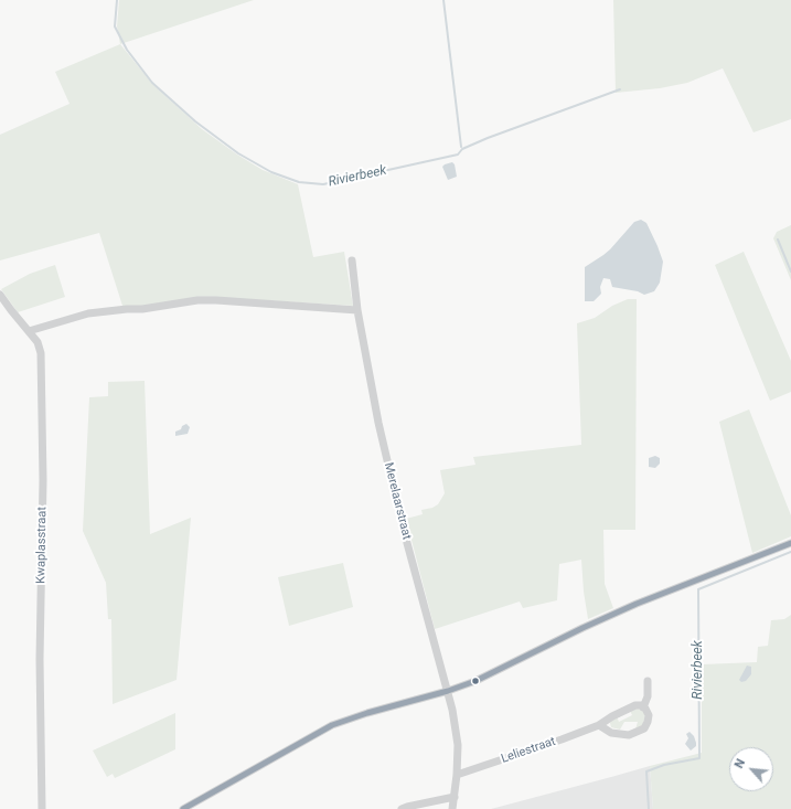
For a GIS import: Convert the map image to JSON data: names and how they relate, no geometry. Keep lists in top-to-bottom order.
{
  "streets": {
    "street": ["Merelaarstraat", "Kwaplasstraat", "Leliestraat"]
  },
  "crossings": [
    ["Merelaarstraat", "Leliestraat"]
  ],
  "water": ["Rivierbeek"],
  "north": "top left"
}
